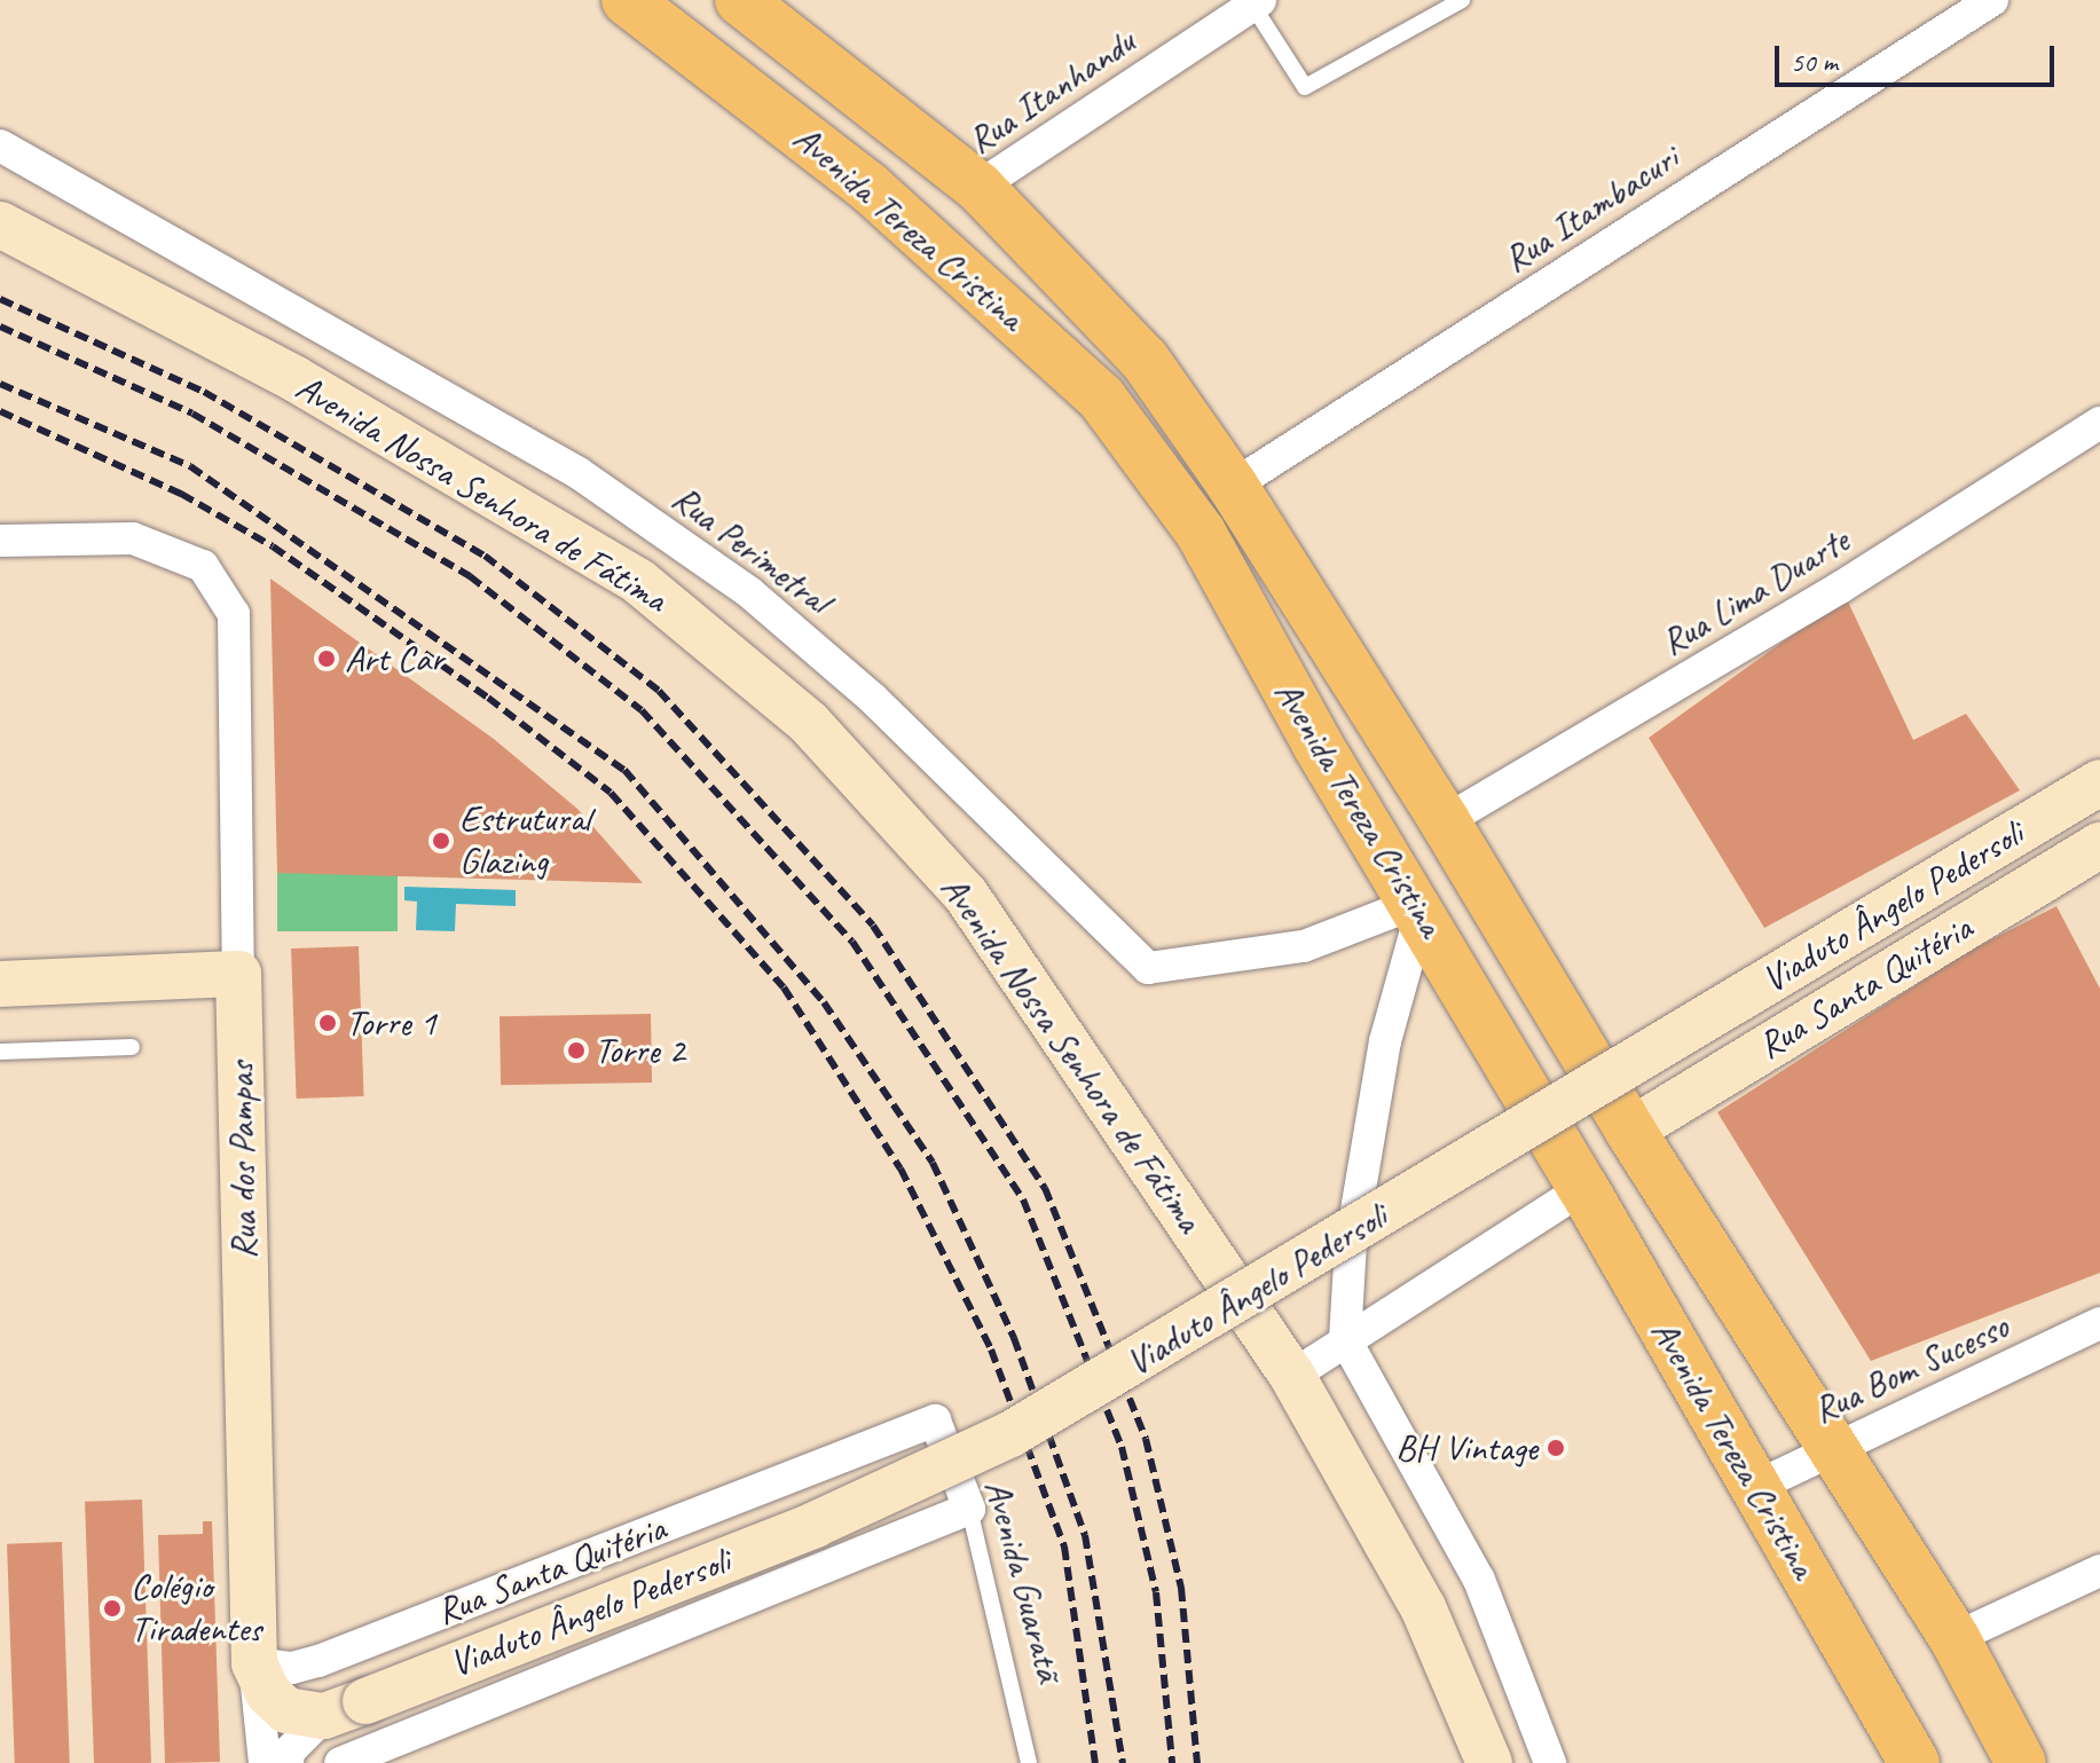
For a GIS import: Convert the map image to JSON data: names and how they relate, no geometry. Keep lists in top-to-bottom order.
{
  "streets": {
    "highway": ["Avenida Tereza Cristina"],
    "street": [
      "Rua Itanhandu",
      "Rua Itambacuri",
      "Avenida Nossa Senhora de Fátima",
      "Rua Perimetral",
      "Rua Lima Duarte",
      "Viaduto Ângelo Pedersoli",
      "Rua Santa Quitéria",
      "Rua dos Pampas",
      "Rua Bom Sucesso",
      "Avenida Guaratã"
    ]
  },
  "crossings": [
    ["Rua Itanhandu", "Avenida Tereza Cristina"],
    ["Rua Itambacuri", "Avenida Tereza Cristina"],
    ["Avenida Tereza Cristina", "Rua Perimetral"],
    ["Avenida Tereza Cristina", "Rua Lima Duarte"],
    ["Avenida Tereza Cristina", "Rua Santa Quitéria"],
    ["Avenida Tereza Cristina", "Rua Bom Sucesso"],
    ["Rua Santa Quitéria", "Rua dos Pampas"],
    ["Rua Santa Quitéria", "Avenida Guaratã"]
  ],
  "places": [
    "Art Car",
    "Estrutural Glazing",
    "Torre 1",
    "Torre 2",
    "BH Vintage",
    "Colégio Tiradentes"
  ],
  "scale_bar": "50 m"
}
